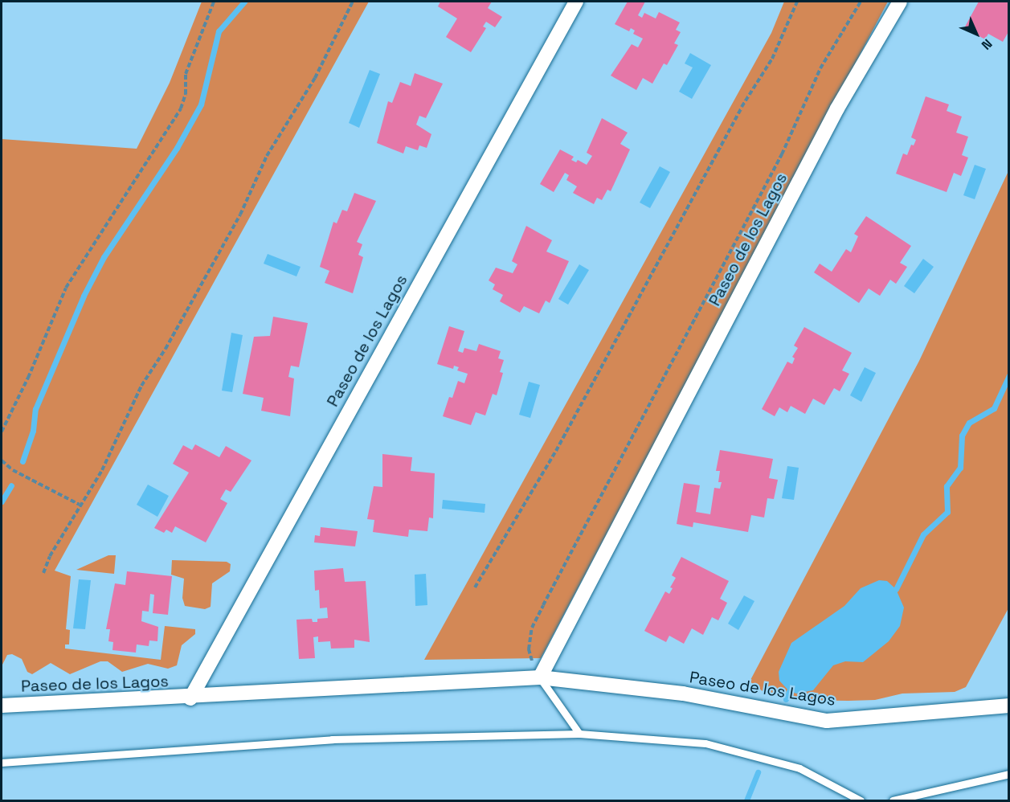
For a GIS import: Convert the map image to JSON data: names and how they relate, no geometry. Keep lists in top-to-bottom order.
{
  "streets": {
    "street": ["Paseo de los Lagos"]
  },
  "north": "bottom right"
}
